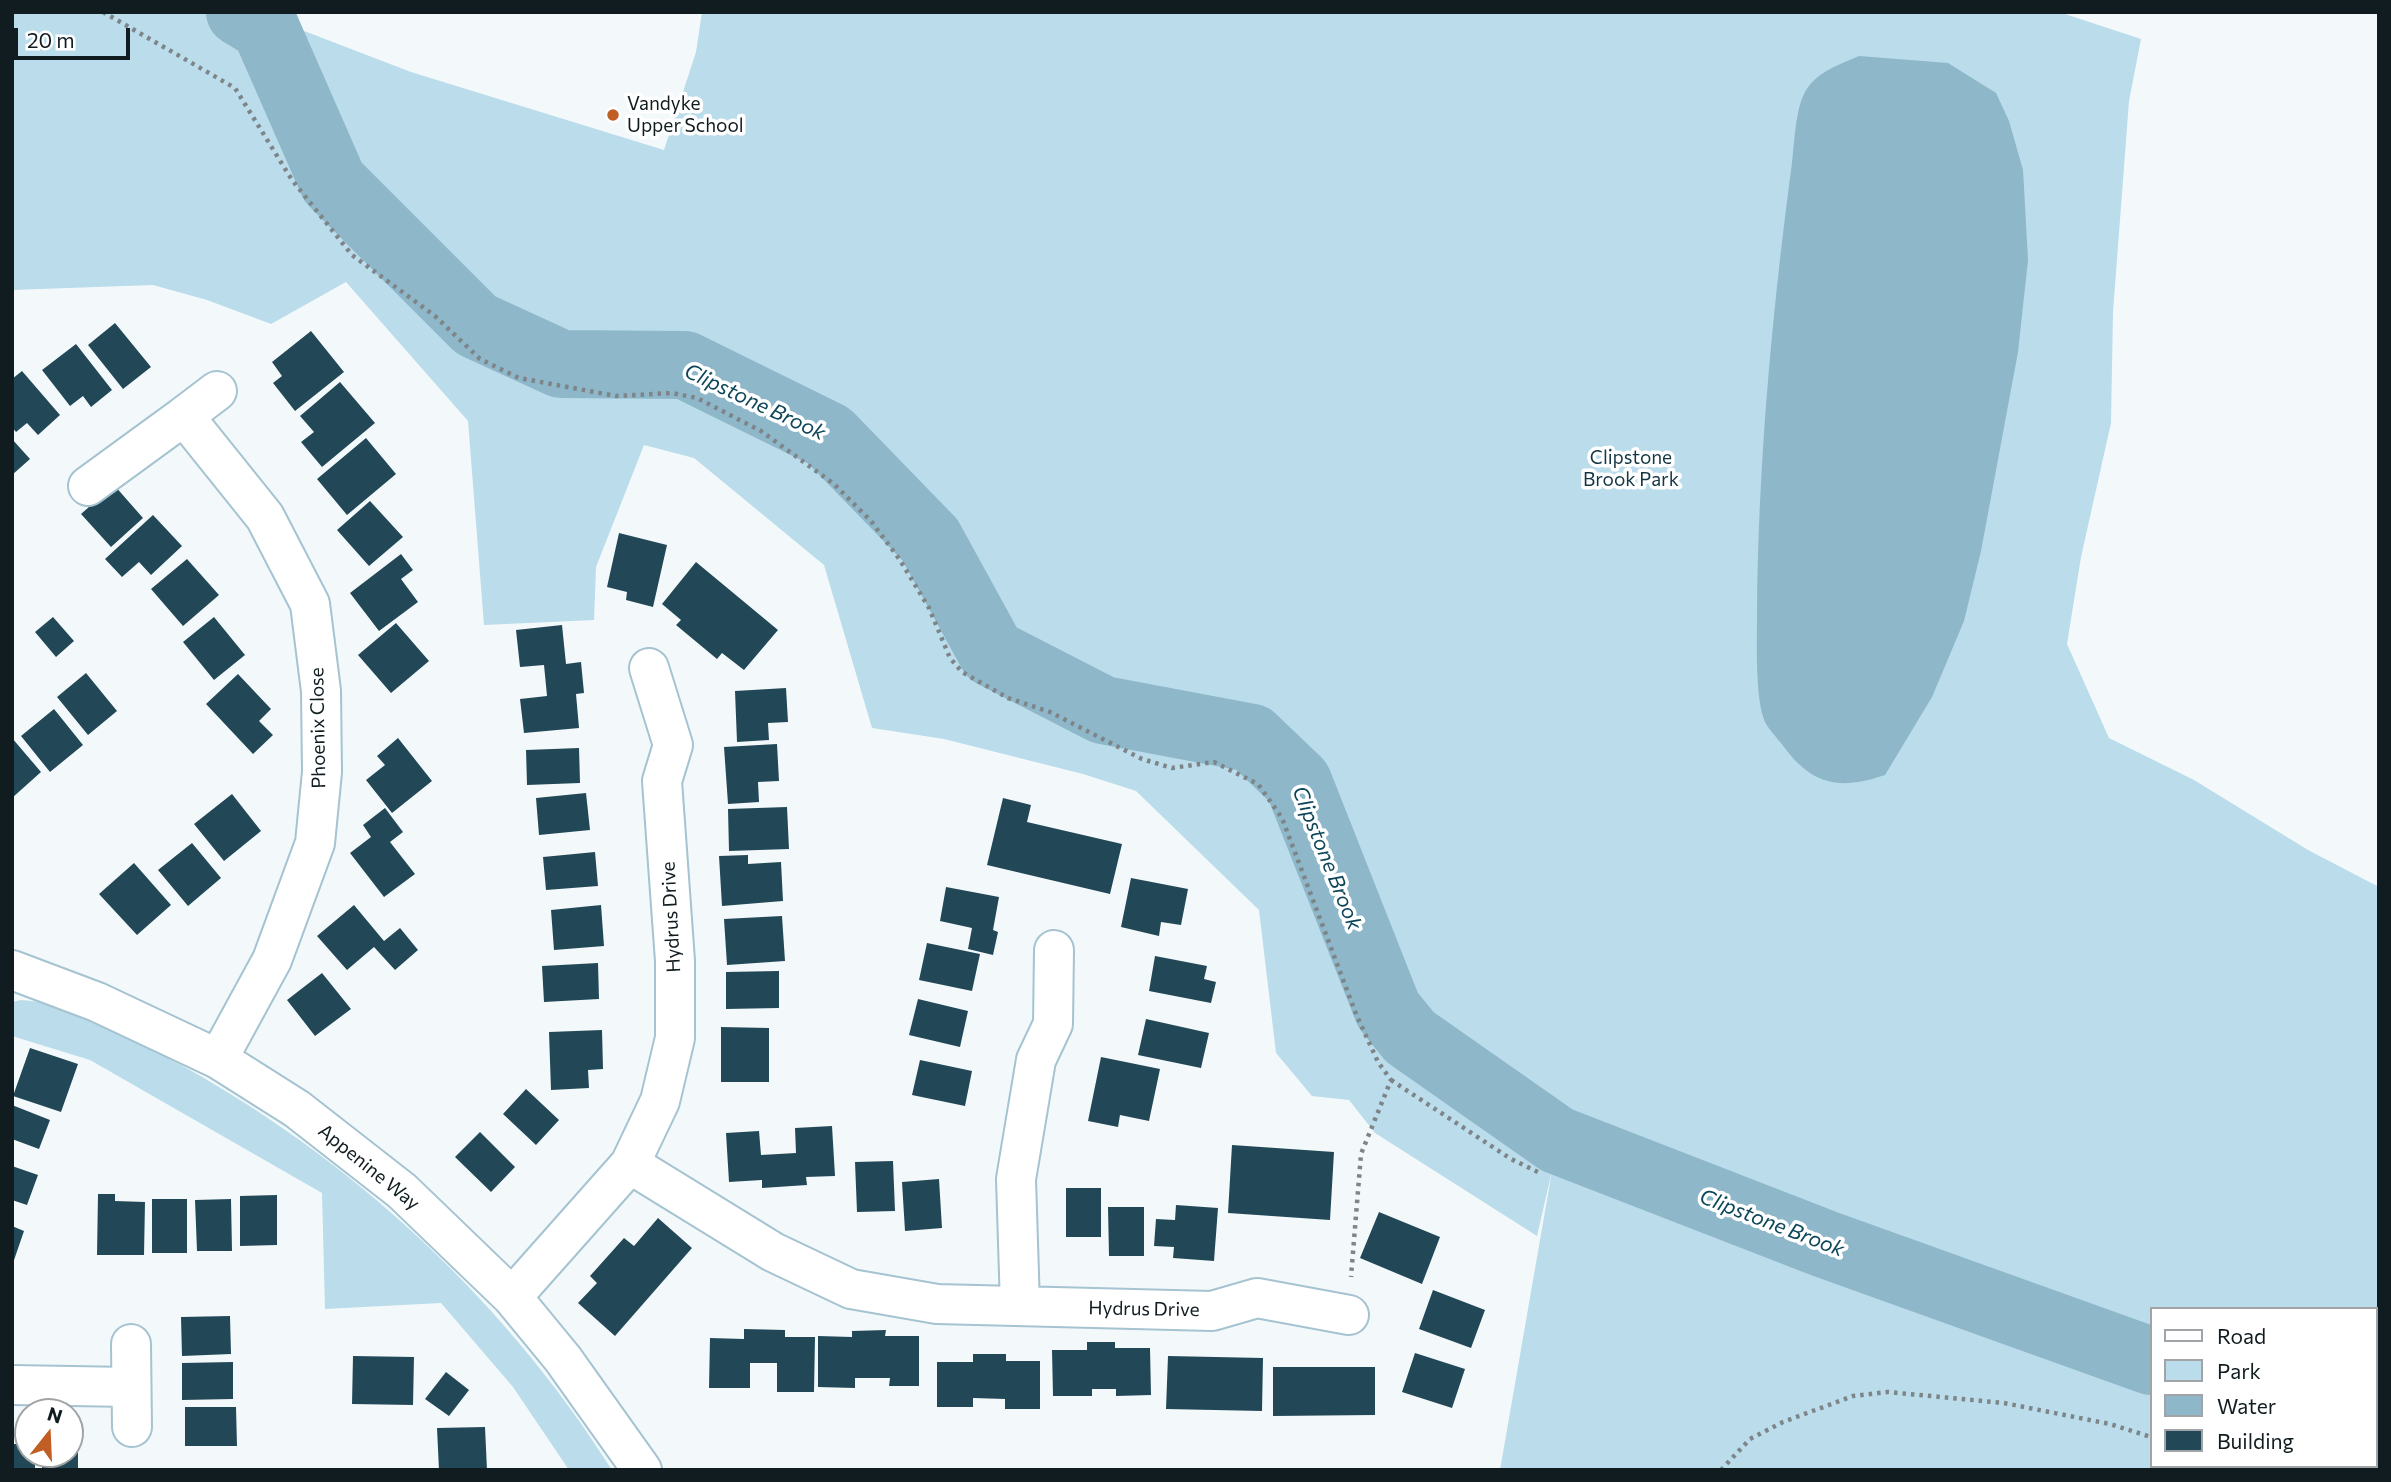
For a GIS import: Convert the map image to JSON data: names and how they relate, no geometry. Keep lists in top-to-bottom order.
{
  "streets": {
    "street": ["Phoenix Close", "Hydrus Drive", "Appenine Way"]
  },
  "crossings": [
    ["Phoenix Close", "Appenine Way"],
    ["Hydrus Drive", "Appenine Way"]
  ],
  "water": ["Clipstone Brook"],
  "parks": ["Clipstone Brook Park"],
  "places": ["Vandyke Upper School"],
  "legend": [
    "Road",
    "Park",
    "Water",
    "Building"
  ],
  "scale_bar": "20 m",
  "north": "top"
}
